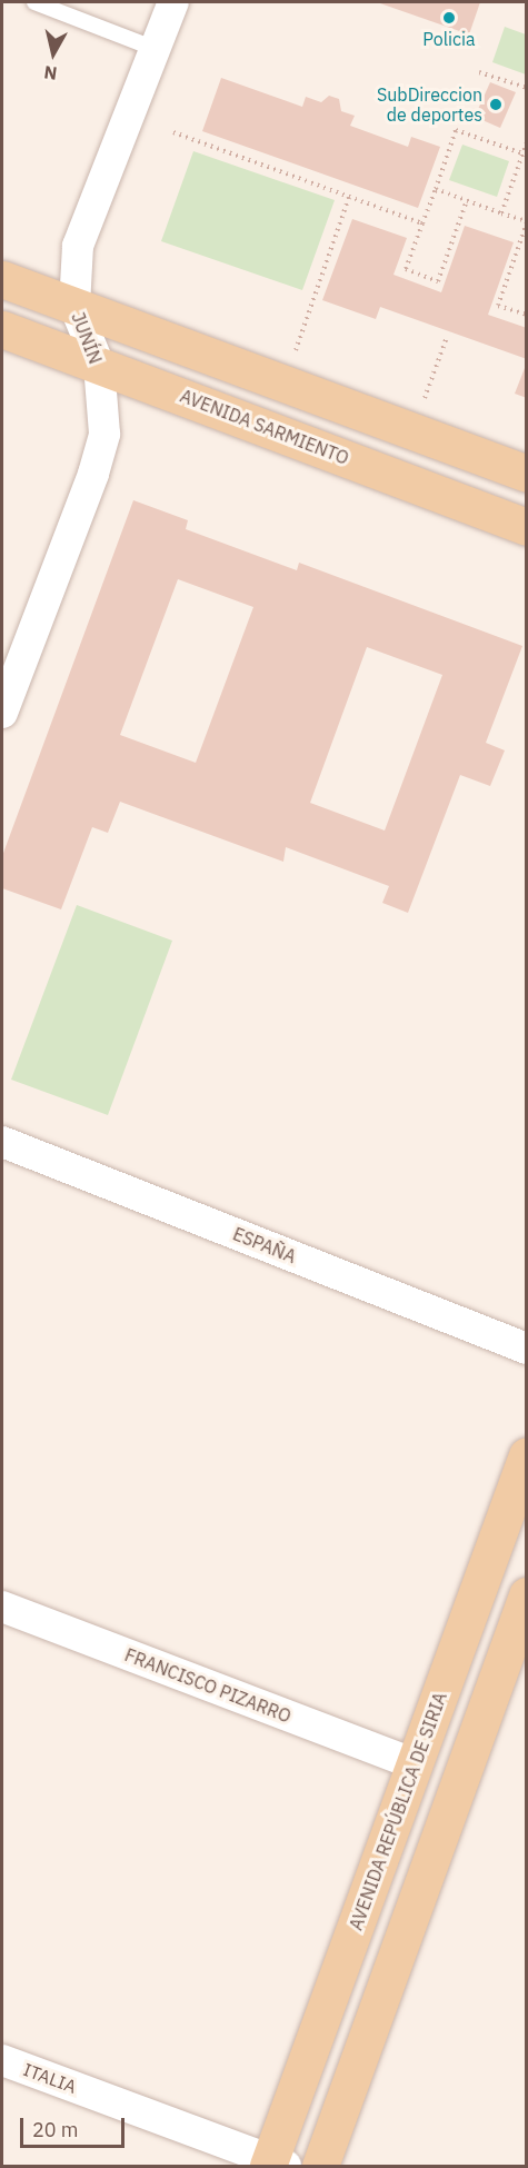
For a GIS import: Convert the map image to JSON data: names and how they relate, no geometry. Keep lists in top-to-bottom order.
{
  "streets": {
    "main road": ["AVENIDA SARMIENTO", "AVENIDA REPÚBLICA DE SIRIA"],
    "street": [
      "JUNÍN",
      "ESPAÑA",
      "FRANCISCO PIZARRO",
      "ITALIA"
    ]
  },
  "crossings": [
    ["JUNÍN", "AVENIDA SARMIENTO"],
    ["FRANCISCO PIZARRO", "AVENIDA REPÚBLICA DE SIRIA"],
    ["AVENIDA REPÚBLICA DE SIRIA", "ITALIA"]
  ],
  "places": ["Policia", "SubDireccion de deportes"],
  "scale_bar": "20 m",
  "north": "bottom"
}
